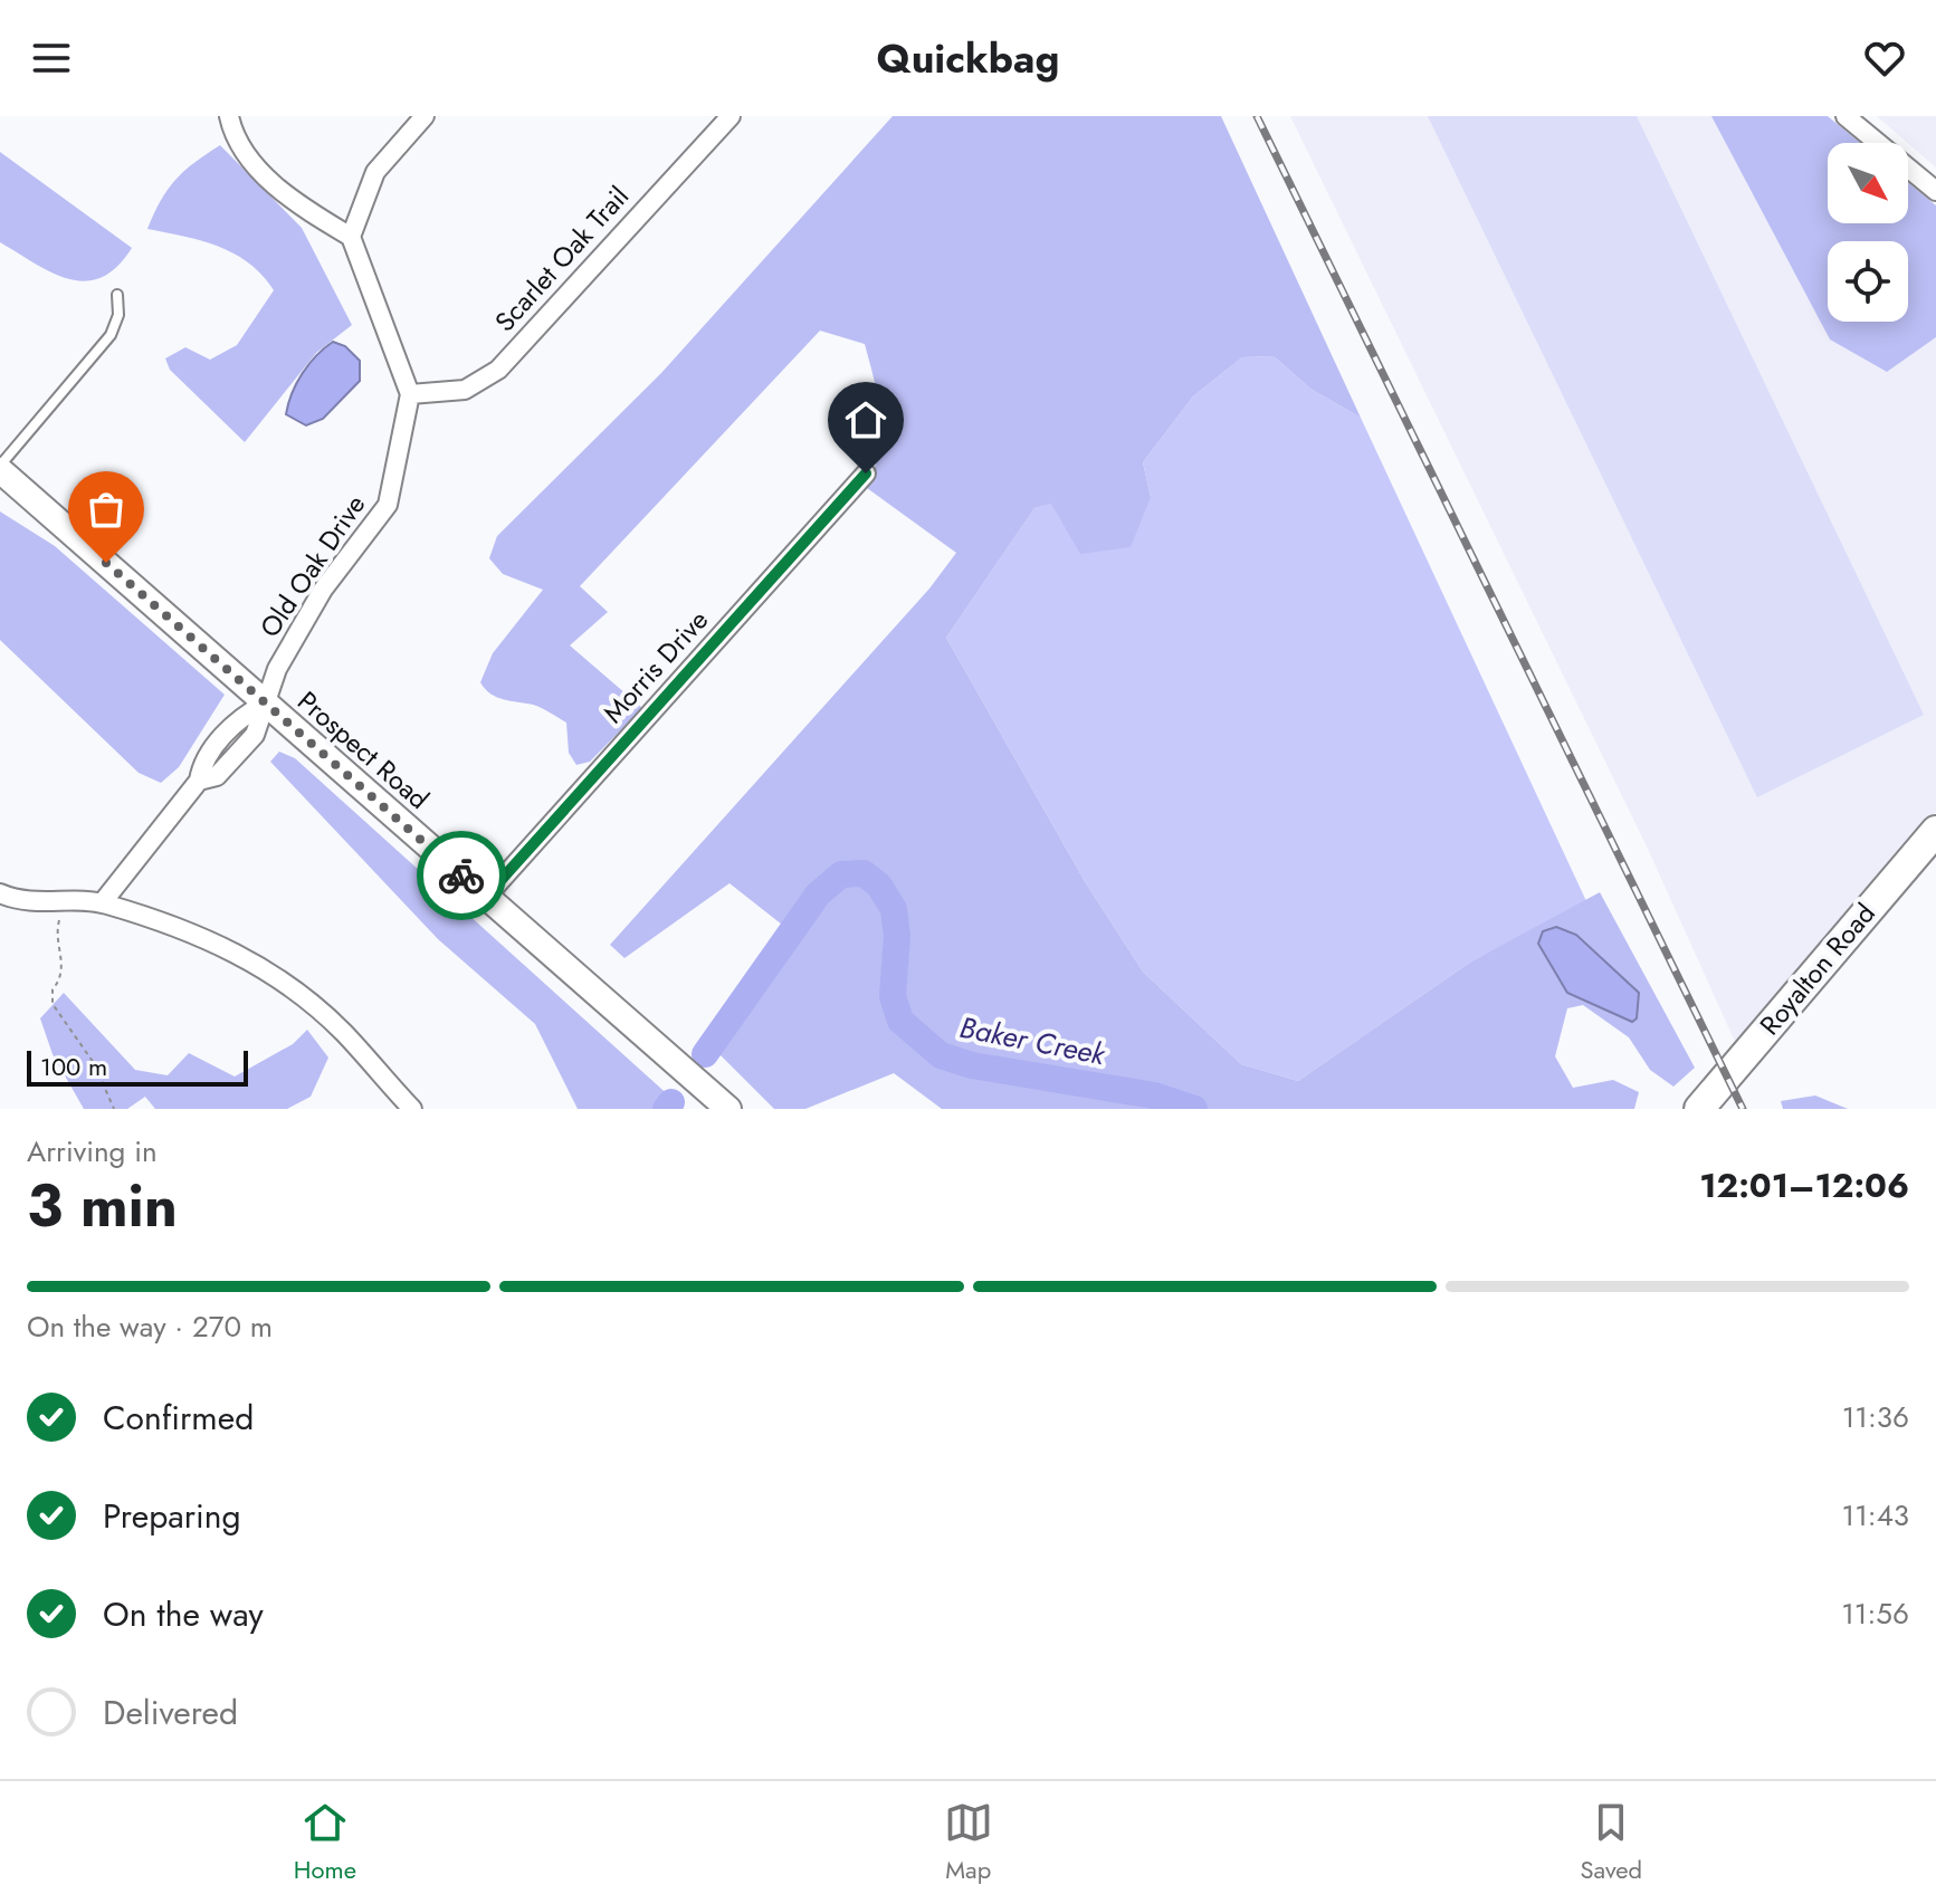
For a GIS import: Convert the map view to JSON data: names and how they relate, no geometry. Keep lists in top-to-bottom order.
{
  "streets": {
    "main road": ["Royalton Road"],
    "street": [
      "Scarlet Oak Trail",
      "Old Oak Drive",
      "Morris Drive",
      "Prospect Road"
    ]
  },
  "crossings": [
    ["Scarlet Oak Trail", "Old Oak Drive"],
    ["Old Oak Drive", "Prospect Road"],
    ["Morris Drive", "Prospect Road"]
  ],
  "water": ["Baker Creek"],
  "scale_bar": "100 m",
  "north": "bottom right",
  "page": {
    "header": "Quickbag",
    "scale": "100 m",
    "heading": ["3 min", "Arriving in", "12:01–12:06"],
    "bar": "On the way · 270 m",
    "list": [
      ["Confirmed", "11:36"],
      ["Preparing", "11:43"],
      ["On the way", "11:56"],
      "Delivered"
    ],
    "tabs": ["Home", "Map", "Saved"]
  }
}
